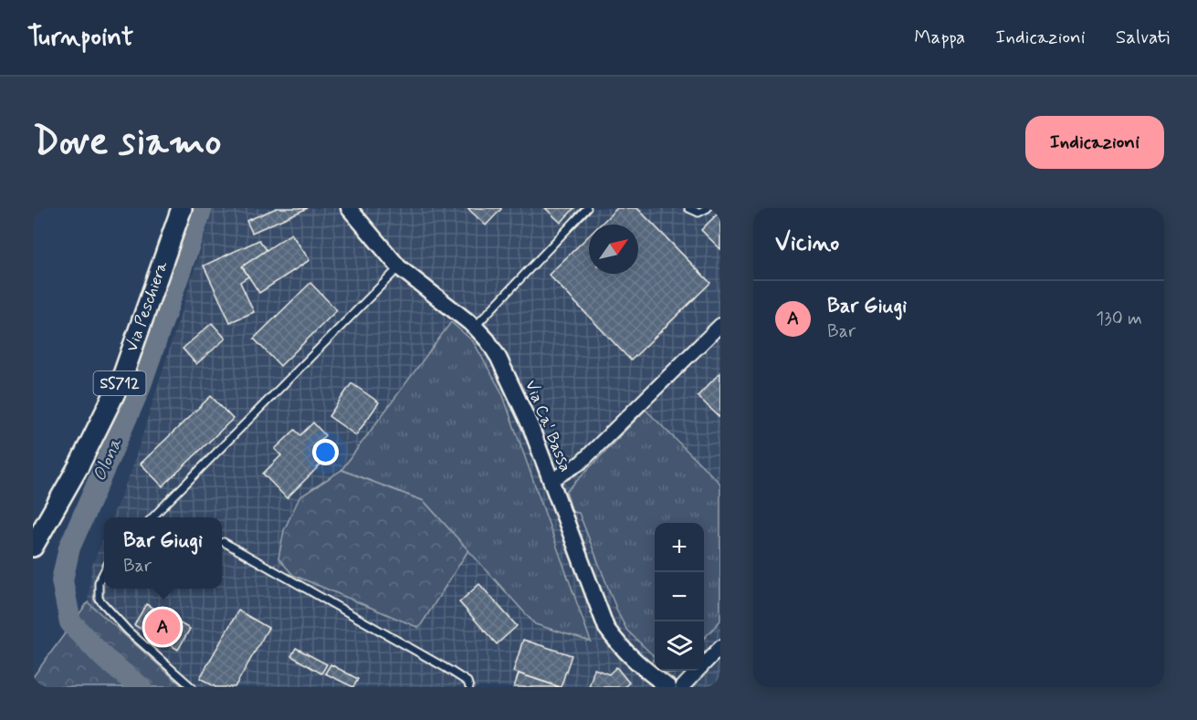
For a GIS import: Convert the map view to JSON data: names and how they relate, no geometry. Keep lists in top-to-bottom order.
{
  "streets": {
    "main road": ["Via Peschiera", "SS712"],
    "street": ["Via Ca' Bassa"]
  },
  "water": ["Olona"],
  "north": "top right",
  "page": {
    "header": "Turnpoint",
    "nav": ["Mappa", "Indicazioni", "Salvati"],
    "buttons": "Indicazioni",
    "title": "Dove siamo",
    "heading": "Vicino",
    "list": [
      {
        "mark": "A",
        "name": "Bar Giugi",
        "note": "Bar",
        "value": "130 m"
      }
    ],
    "popup": ["Bar Giugi", "Bar"],
    "map_buttons": ["+", "−"],
    "pins": "A"
  }
}
